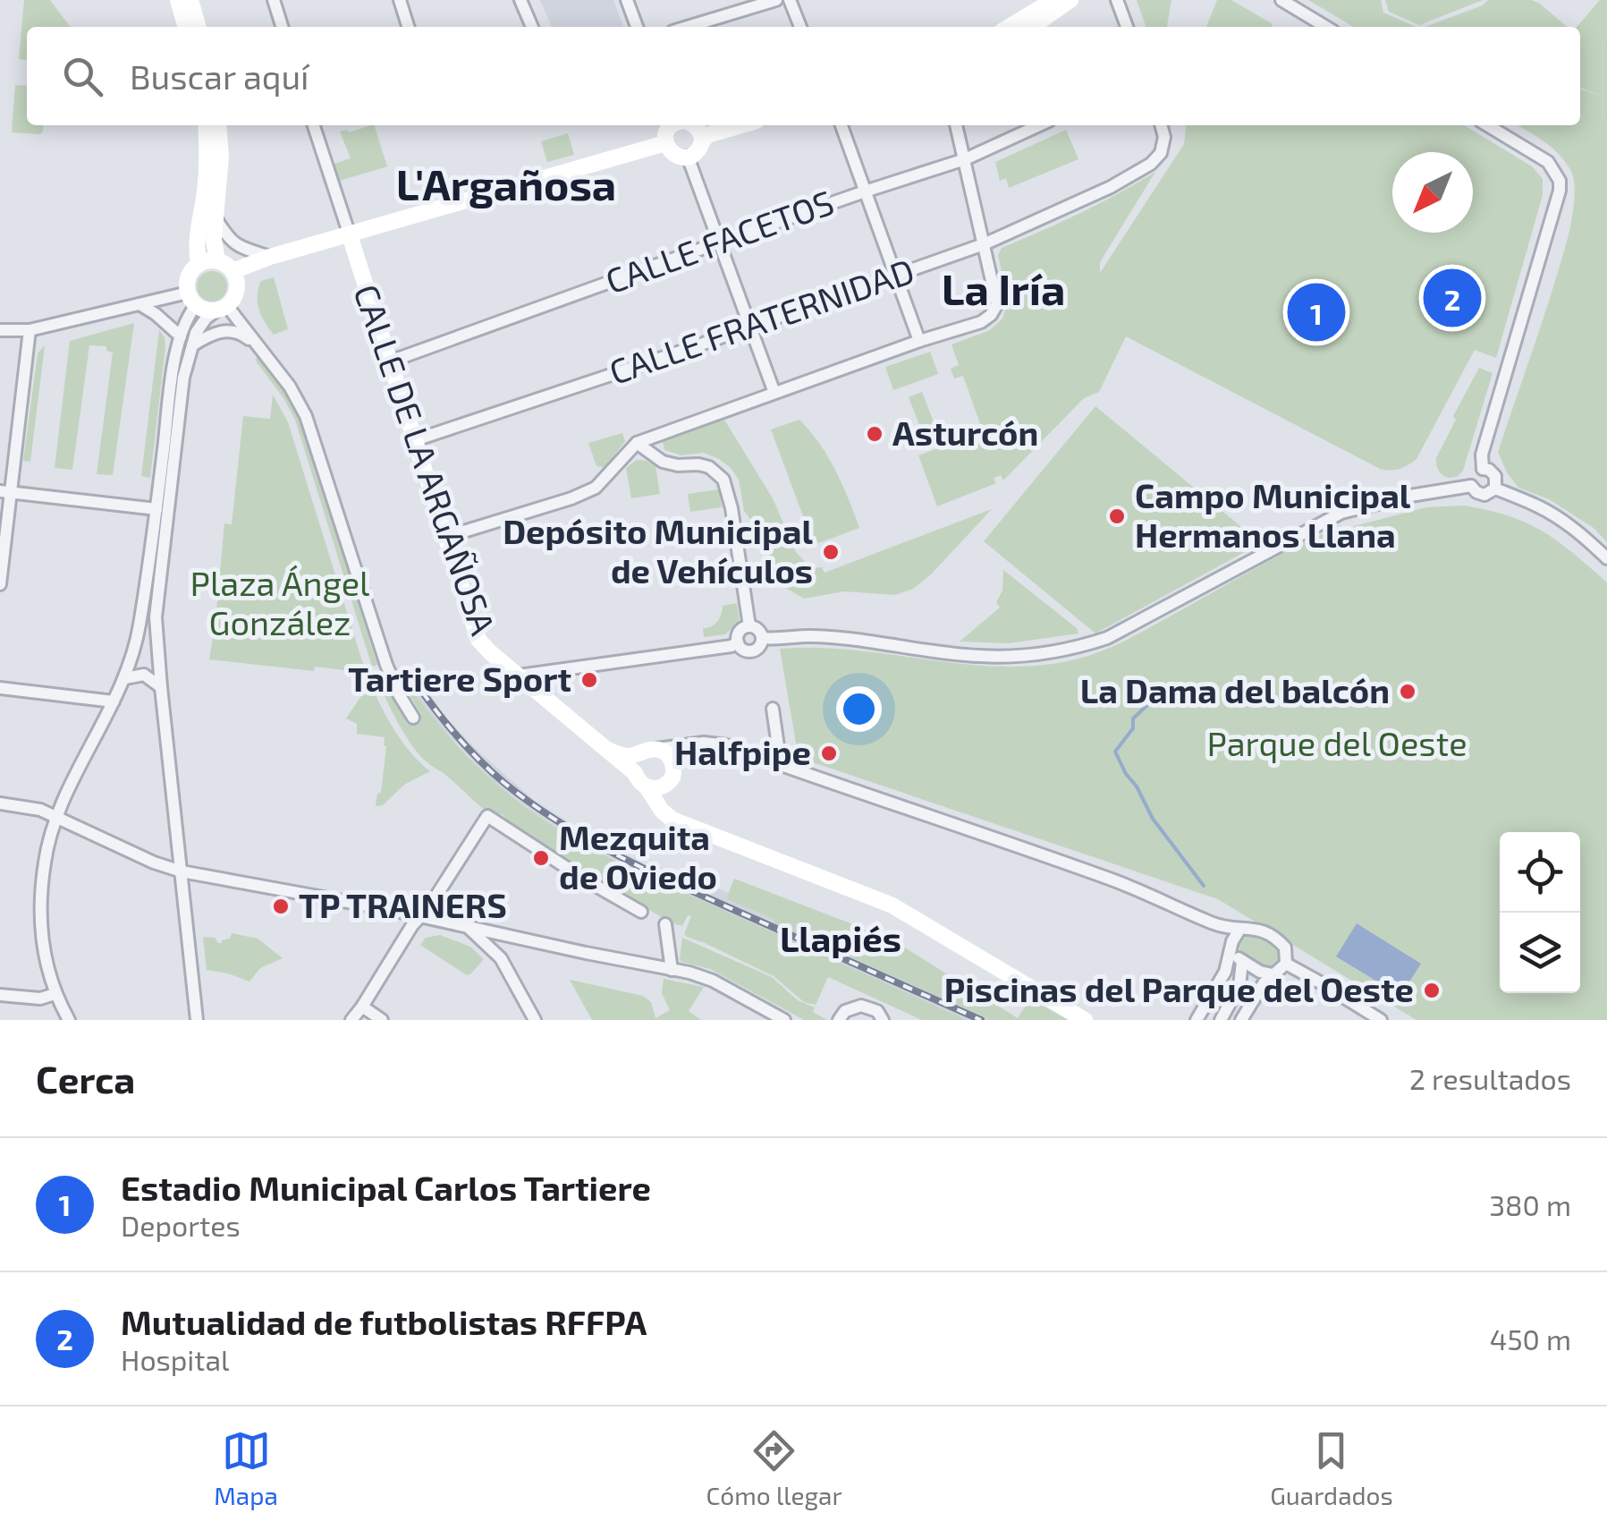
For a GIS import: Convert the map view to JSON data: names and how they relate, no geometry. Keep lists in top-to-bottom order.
{
  "streets": {
    "main road": ["CALLE DE LA ARGAÑOSA"],
    "street": ["CALLE FACETOS", "CALLE FRATERNIDAD"]
  },
  "crossings": [
    ["CALLE FACETOS", "CALLE DE LA ARGAÑOSA"],
    ["CALLE FRATERNIDAD", "CALLE DE LA ARGAÑOSA"]
  ],
  "districts": ["L'Argañosa", "La Iría", "Llapiés"],
  "parks": ["Plaza Ángel González", "Parque del Oeste"],
  "places": [
    "Asturcón",
    "Campo Municipal Hermanos Llana",
    "Depósito Municipal de Vehículos",
    "Tartiere Sport",
    "La Dama del balcón",
    "Halfpipe",
    "Mezquita de Oviedo",
    "TP TRAINERS",
    "Piscinas del Parque del Oeste"
  ],
  "north": "bottom left",
  "page": {
    "search": "Buscar aquí",
    "pins": ["2", "1"],
    "heading": ["Cerca", "2 resultados"],
    "list": [
      {
        "mark": "1",
        "name": "Estadio Municipal Carlos Tartiere",
        "note": "Deportes",
        "value": "380 m"
      },
      {
        "mark": "2",
        "name": "Mutualidad de futbolistas RFFPA",
        "note": "Hospital",
        "value": "450 m"
      }
    ],
    "nav": ["Mapa", "Cómo llegar", "Guardados"]
  }
}
